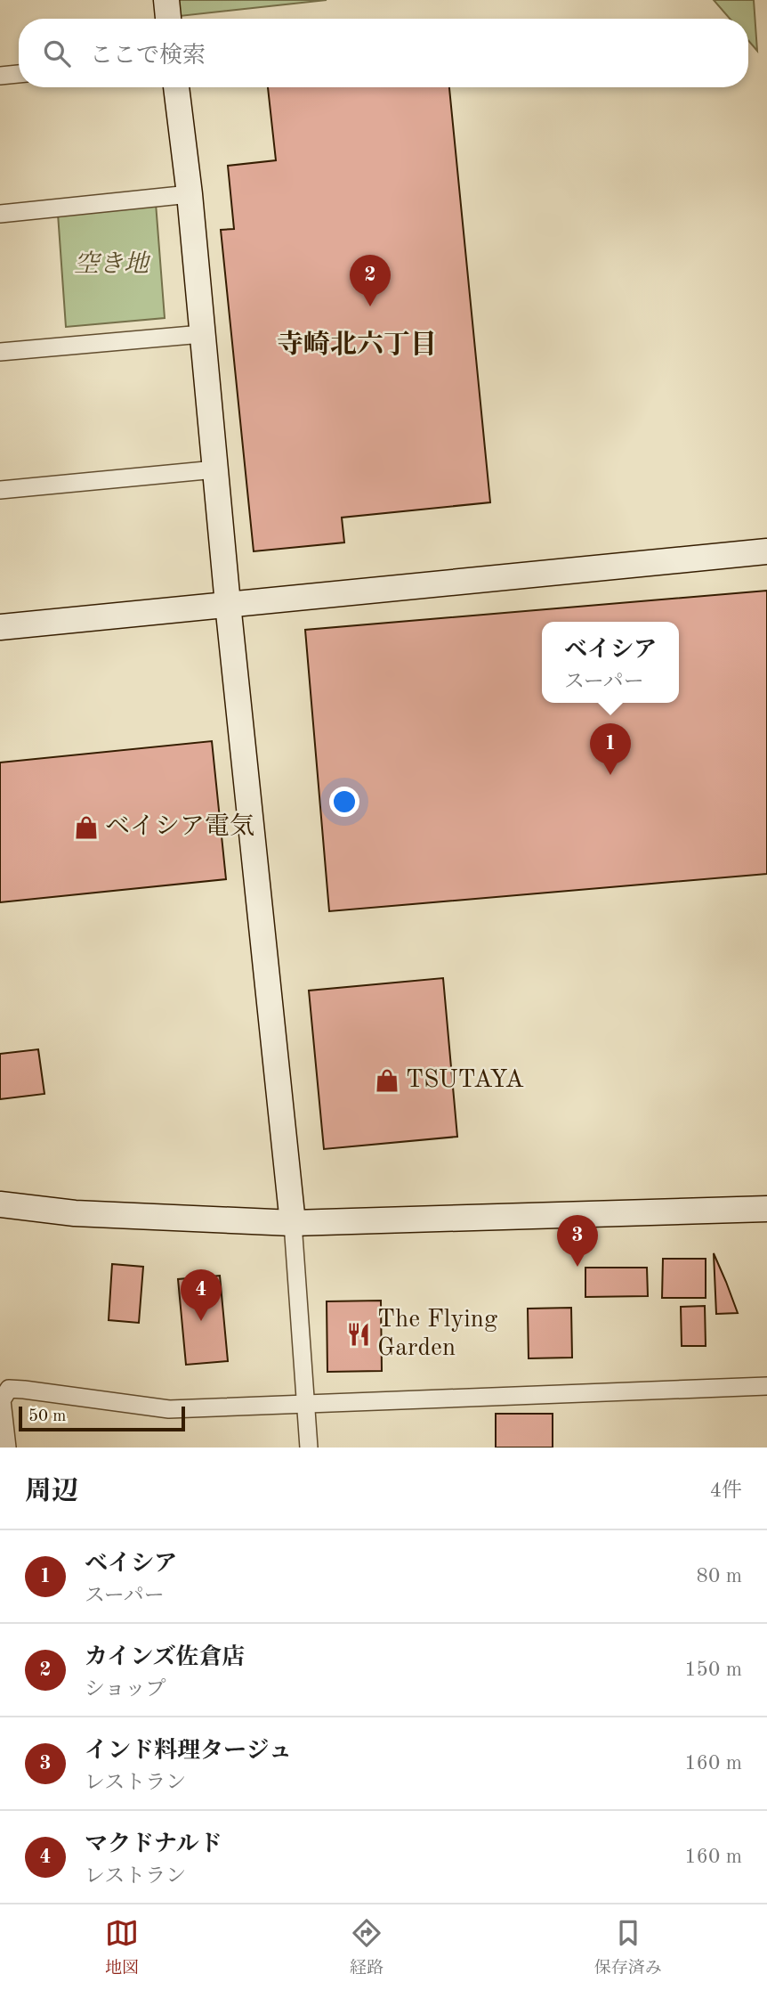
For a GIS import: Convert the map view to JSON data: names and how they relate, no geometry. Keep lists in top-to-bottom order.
{
  "districts": ["寺崎北六丁目"],
  "parks": ["空き地"],
  "places": {
    "shop": ["ベイシア電気", "TSUTAYA"],
    "restaurant": ["The Flying Garden"]
  },
  "scale_bar": "50 m",
  "page": {
    "search": "ここで検索",
    "pins": [
      "2",
      "1",
      "3",
      "4"
    ],
    "popup": ["ベイシア", "スーパー"],
    "scale": "50 m",
    "heading": ["周辺", "4件"],
    "list": [
      {
        "mark": "1",
        "name": "ベイシア",
        "note": "スーパー",
        "value": "80 m"
      },
      {
        "mark": "2",
        "name": "カインズ佐倉店",
        "note": "ショップ",
        "value": "150 m"
      },
      {
        "mark": "3",
        "name": "インド料理タージュ",
        "note": "レストラン",
        "value": "160 m"
      },
      {
        "mark": "4",
        "name": "マクドナルド",
        "note": "レストラン",
        "value": "160 m"
      }
    ],
    "nav": ["地図", "経路", "保存済み"]
  }
}
